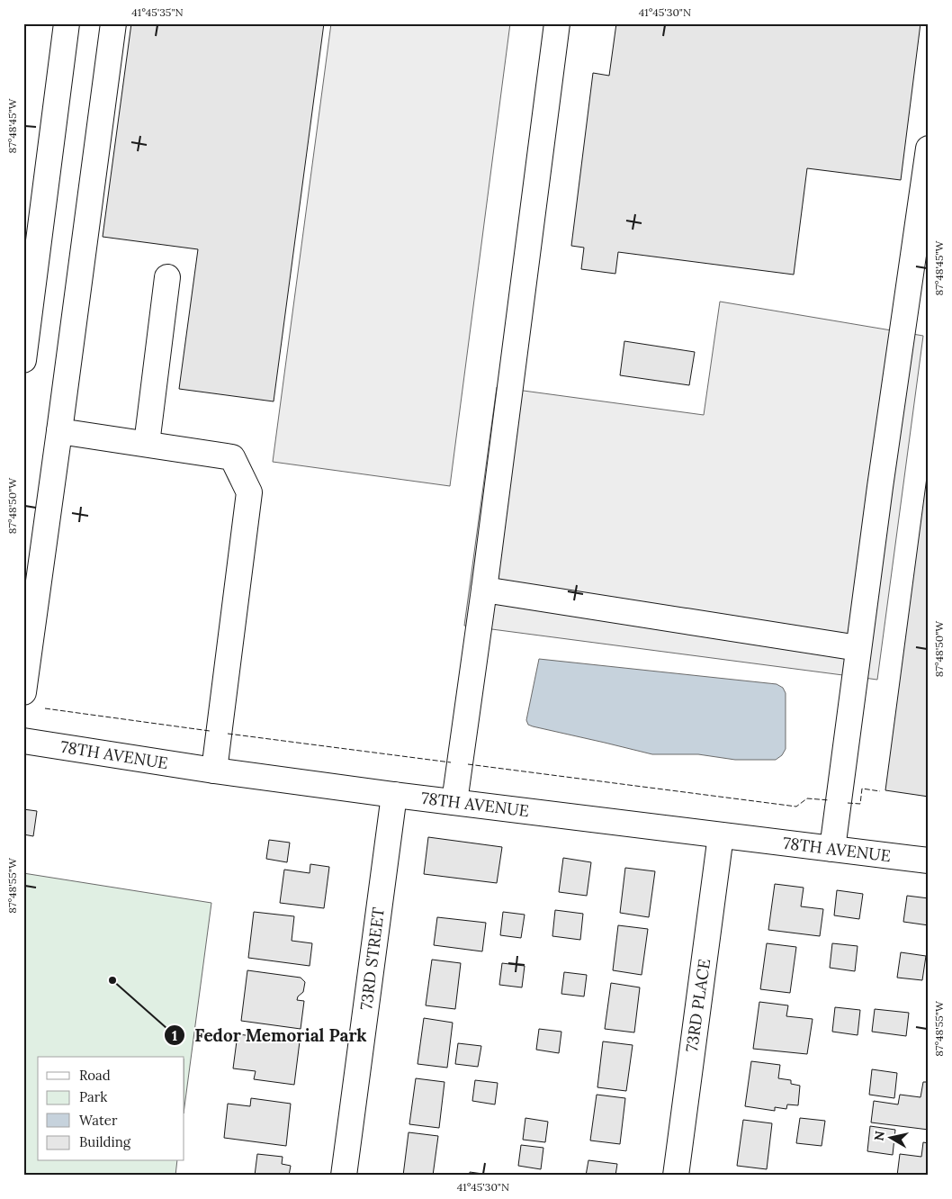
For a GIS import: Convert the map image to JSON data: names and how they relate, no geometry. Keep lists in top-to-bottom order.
{
  "streets": {
    "street": ["78TH AVENUE", "73RD STREET", "73RD PLACE"]
  },
  "crossings": [
    ["78TH AVENUE", "73RD STREET"],
    ["78TH AVENUE", "73RD PLACE"]
  ],
  "places": ["Fedor Memorial Park"],
  "legend": [
    "Road",
    "Park",
    "Water",
    "Building"
  ],
  "north": "left",
  "coordinates": [
    "41°45'35\"N",
    "41°45'30\"N",
    "87°48'45\"W",
    "87°48'50\"W",
    "87°48'55\"W"
  ]
}
